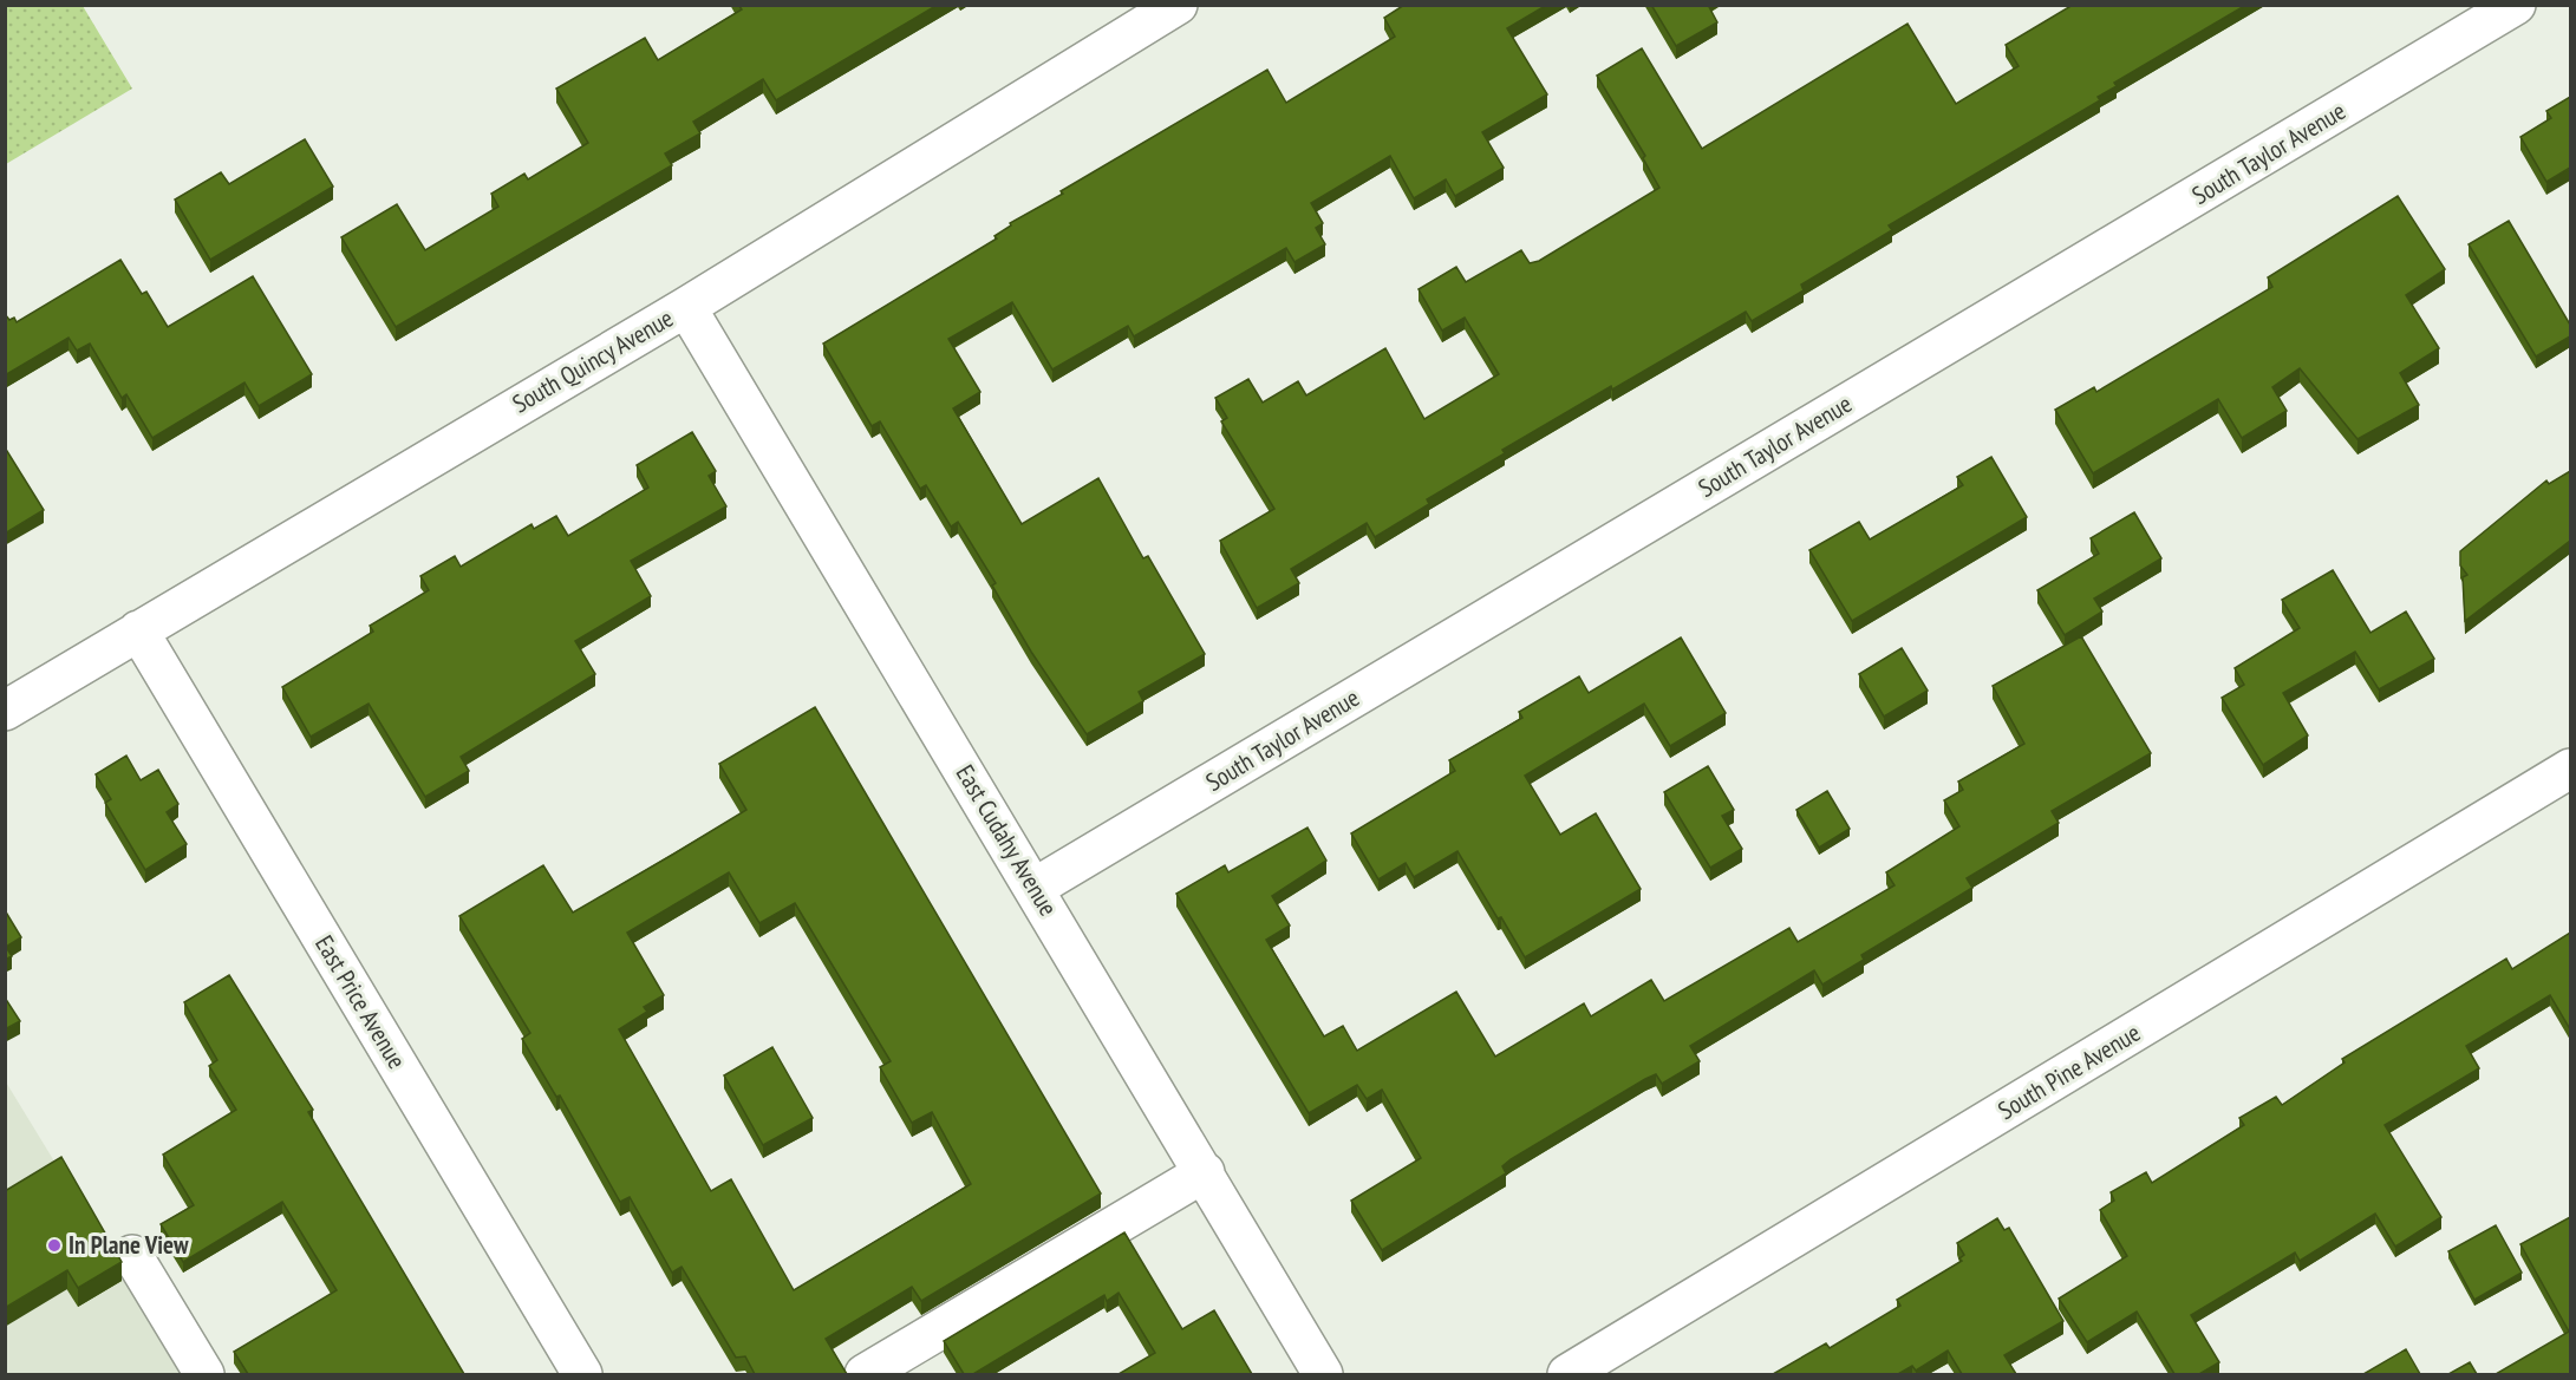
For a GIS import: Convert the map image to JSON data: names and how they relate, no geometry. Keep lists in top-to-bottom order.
{
  "streets": {
    "street": [
      "South Taylor Avenue",
      "South Quincy Avenue",
      "East Cudahy Avenue",
      "East Price Avenue",
      "South Pine Avenue"
    ]
  },
  "crossings": [
    ["South Taylor Avenue", "East Cudahy Avenue"],
    ["South Quincy Avenue", "East Cudahy Avenue"],
    ["South Quincy Avenue", "East Price Avenue"]
  ],
  "places": ["In Plane View"]
}
